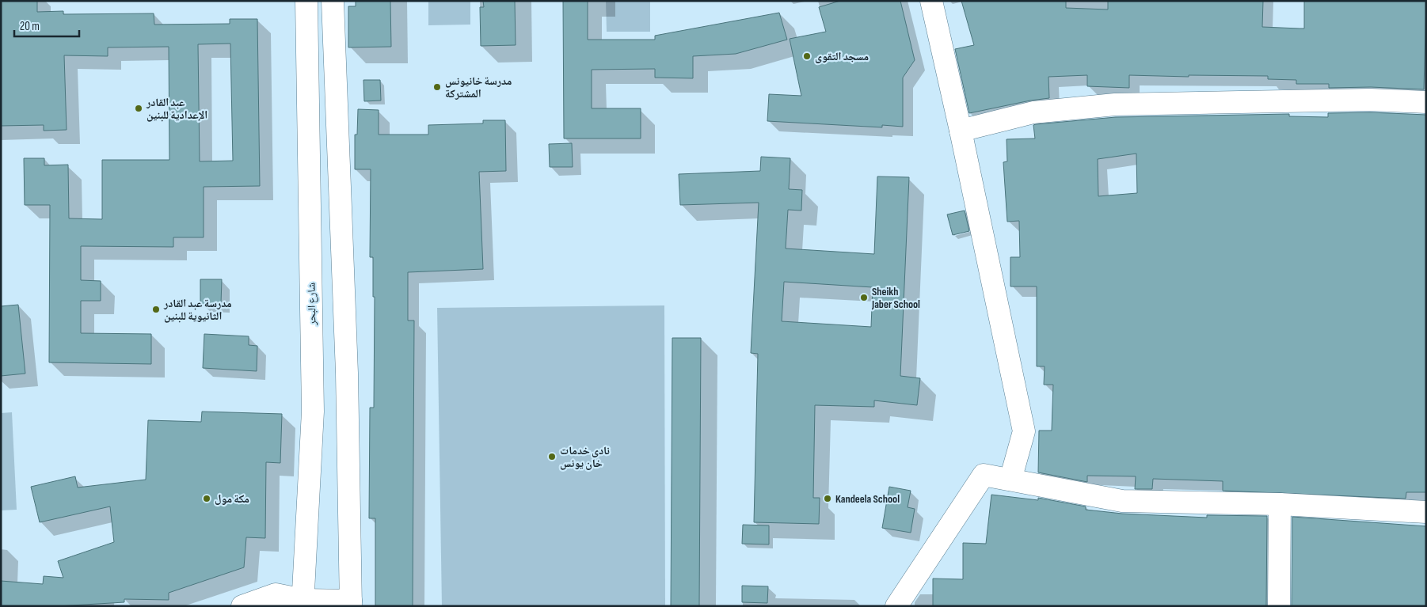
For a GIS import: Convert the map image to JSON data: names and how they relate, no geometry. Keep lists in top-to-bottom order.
{
  "streets": {
    "street": ["شارع البحر"]
  },
  "places": [
    "مسجد التقوى",
    "مدرسة خانيونس المشتركة",
    "عبد القادر الإعدادية للبنين",
    "Sheikh Jaber School",
    "مدرسة عبد القادر الثانيوية للبنين",
    "نادى خدمات خان يونس",
    "مكة مول",
    "Kandeela School"
  ],
  "scale_bar": "20 m"
}
